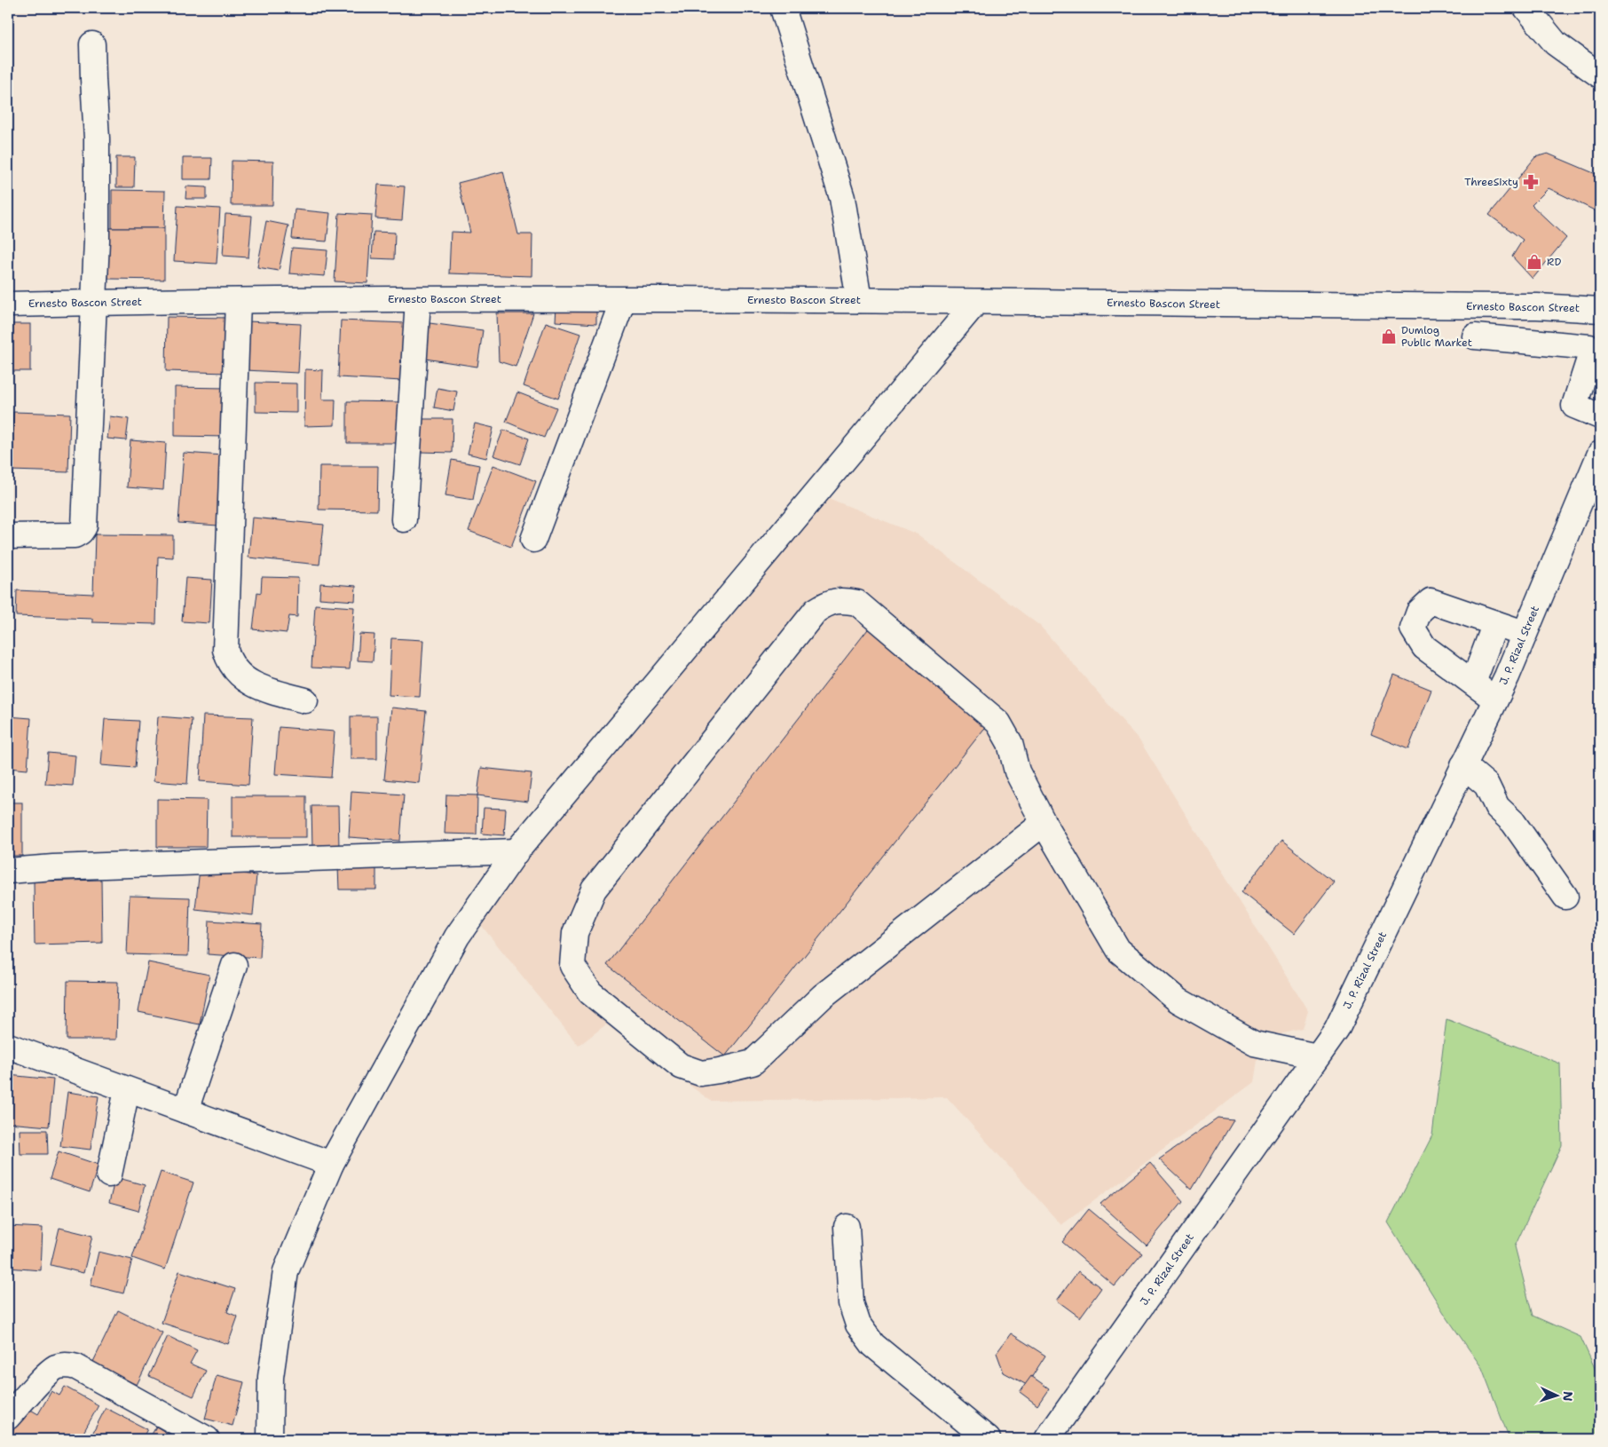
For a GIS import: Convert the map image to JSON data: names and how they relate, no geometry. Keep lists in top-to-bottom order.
{
  "streets": {
    "street": ["Ernesto Bascon Street", "J. P. Rizal Street"]
  },
  "places": {
    "pharmacy": ["ThreeSixty"],
    "shop": ["RD", "Dumlog Public Market"]
  },
  "north": "right"
}
